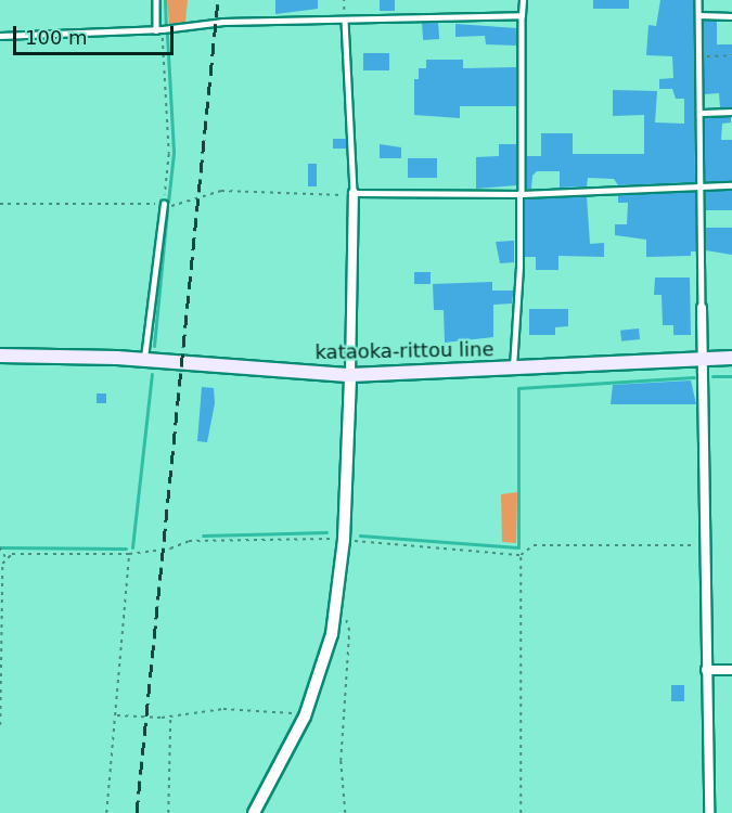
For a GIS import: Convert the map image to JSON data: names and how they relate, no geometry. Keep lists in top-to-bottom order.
{
  "streets": {
    "main road": ["kataoka-rittou line"]
  },
  "scale_bar": "100 m"
}
